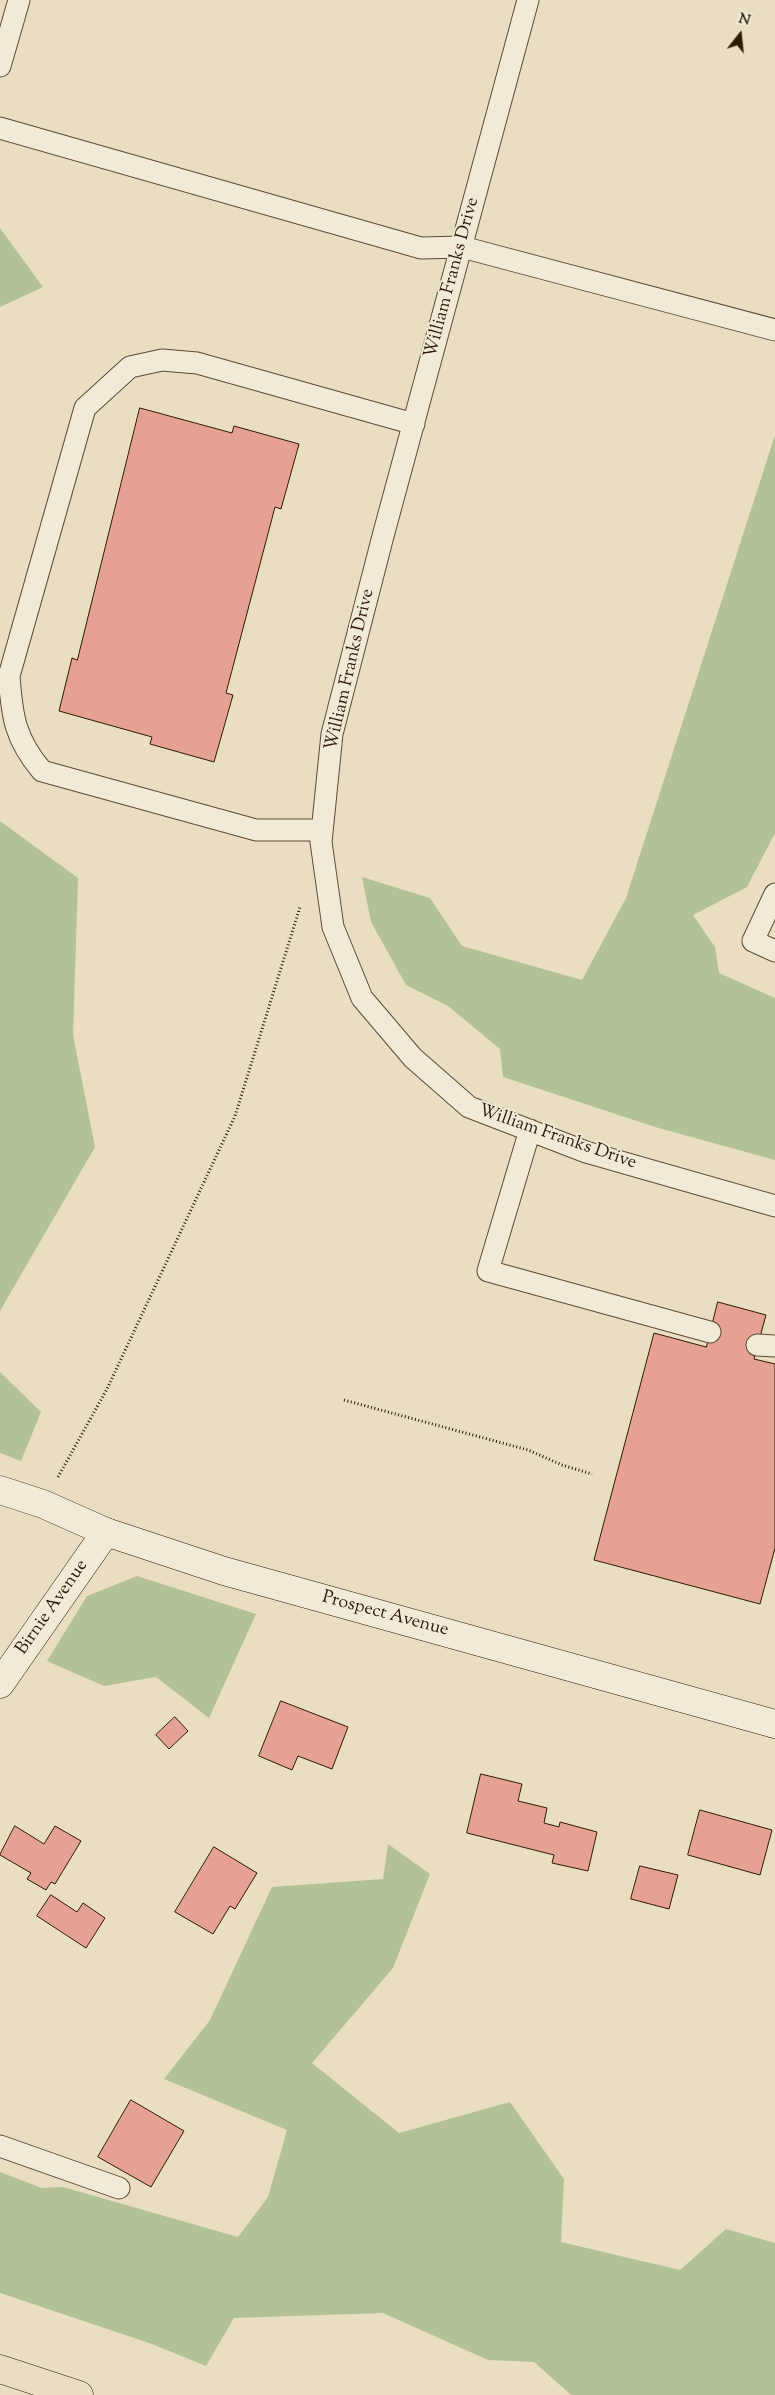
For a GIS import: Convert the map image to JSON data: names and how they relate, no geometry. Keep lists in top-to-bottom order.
{
  "streets": {
    "street": ["Birnie Avenue", "Prospect Avenue"],
    "lane": ["William Franks Drive"]
  },
  "crossings": [
    ["Birnie Avenue", "Prospect Avenue"]
  ],
  "north": "top"
}
